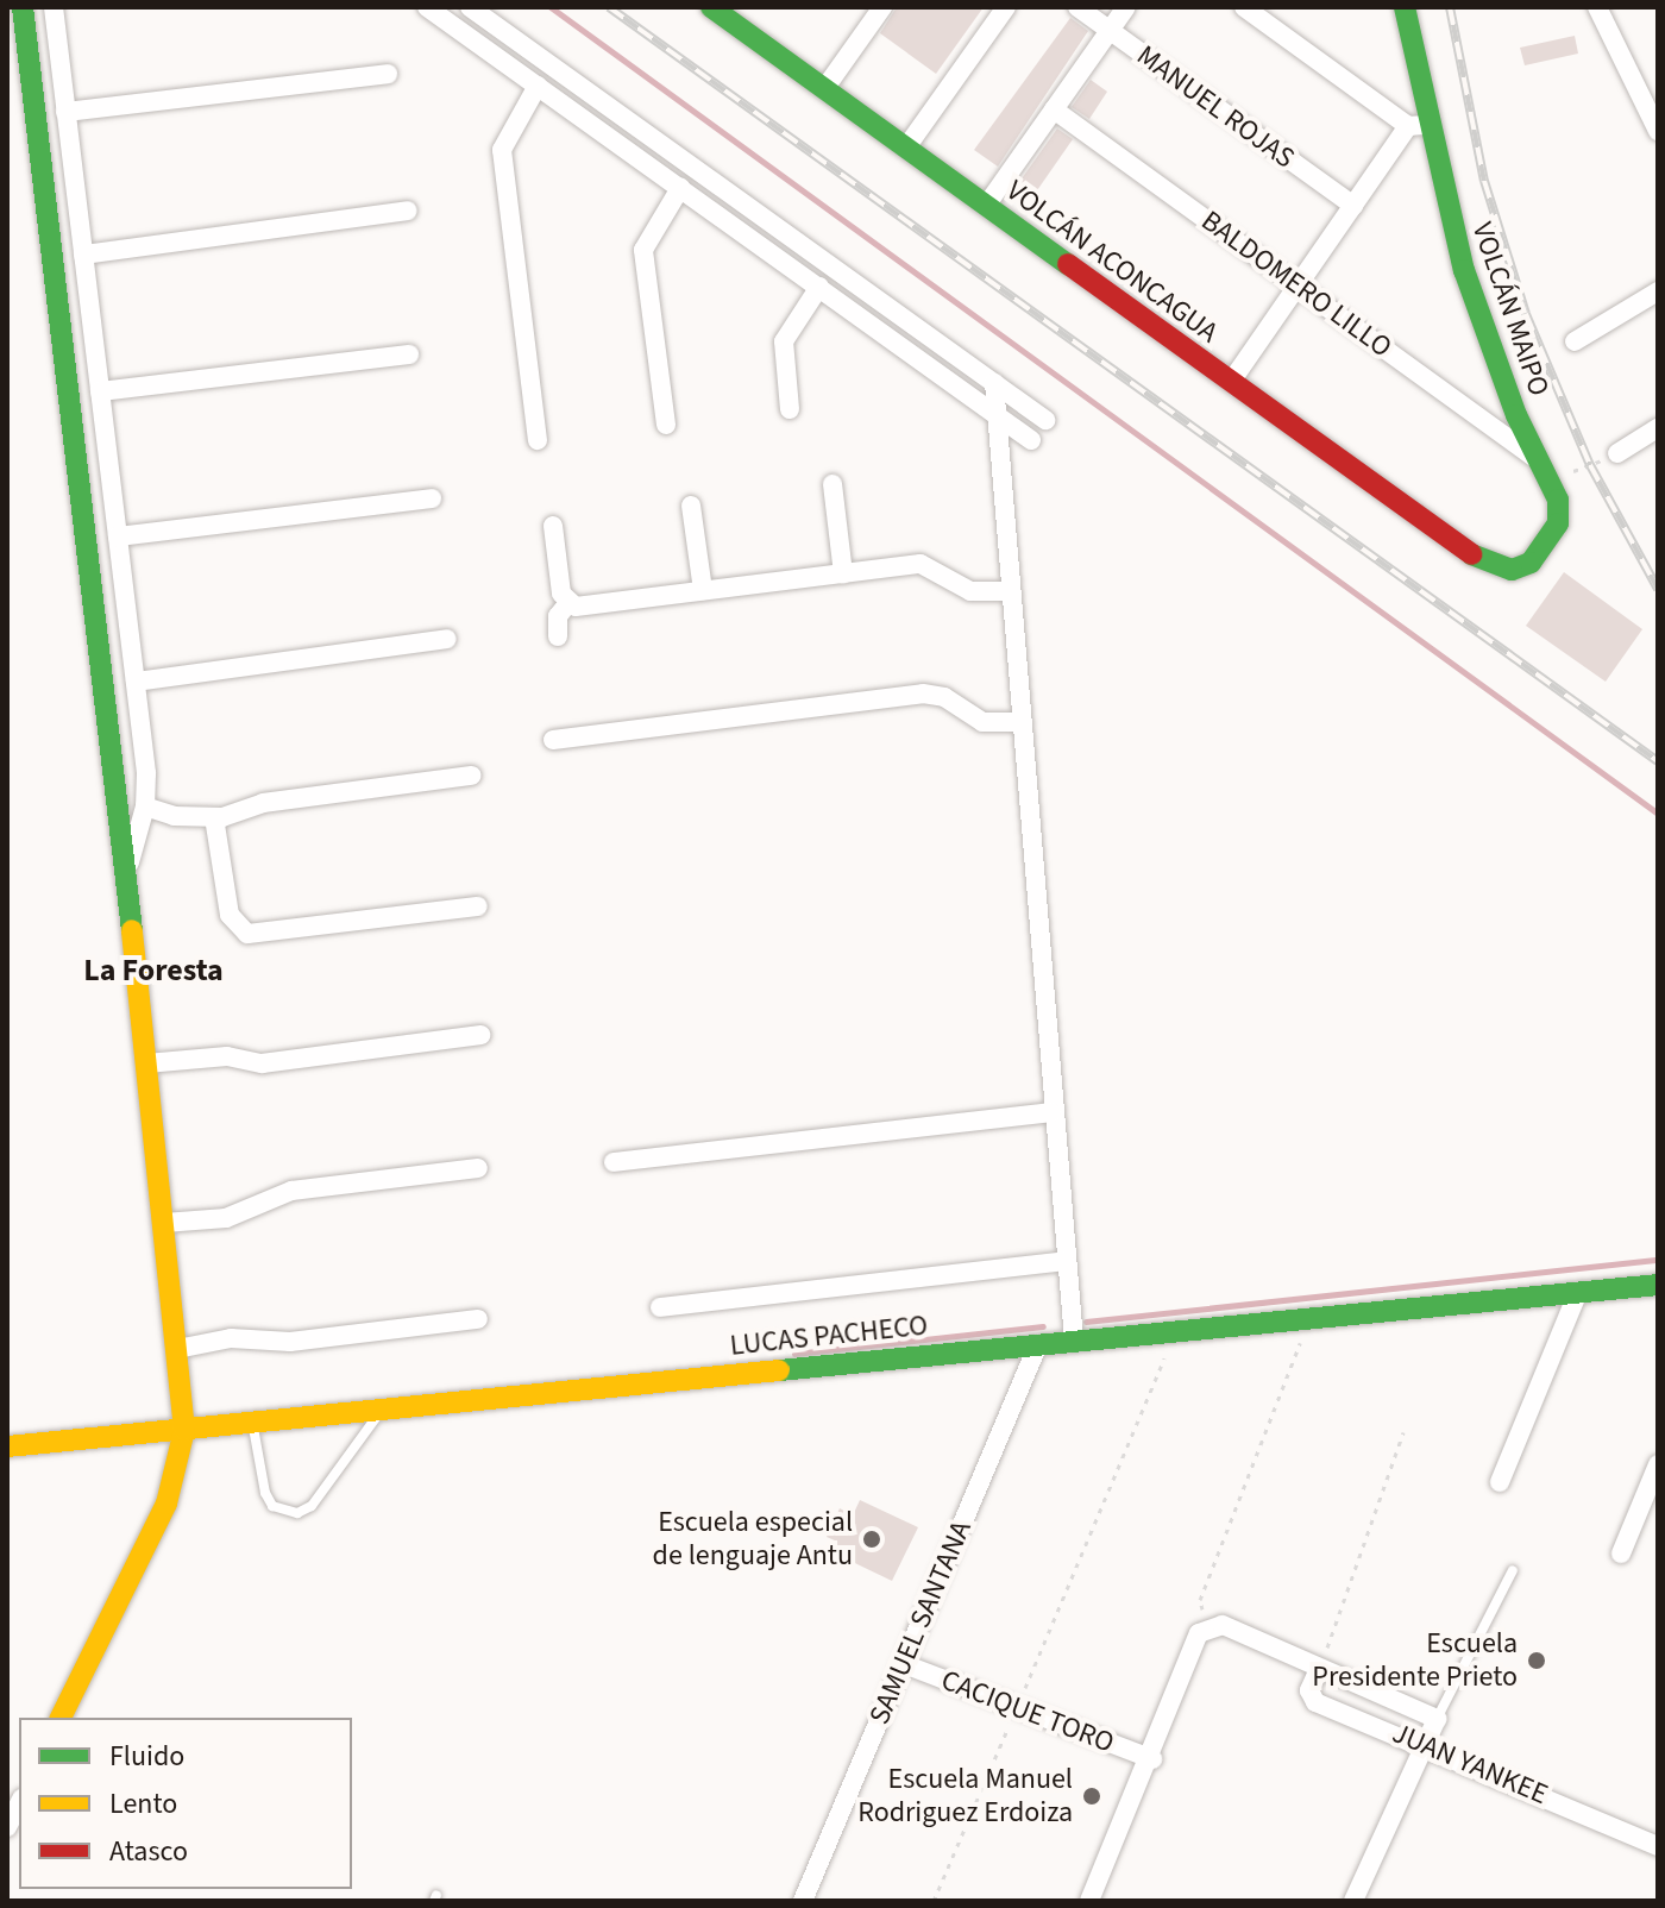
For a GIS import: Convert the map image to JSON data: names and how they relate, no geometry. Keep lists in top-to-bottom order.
{
  "streets": {
    "street": [
      "MANUEL ROJAS",
      "VOLCÁN ACONCAGUA",
      "BALDOMERO LILLO",
      "VOLCÁN MAIPO",
      "LUCAS PACHECO",
      "SAMUEL SANTANA",
      "CACIQUE TORO",
      "JUAN YANKEE"
    ]
  },
  "crossings": [
    ["VOLCÁN ACONCAGUA", "VOLCÁN MAIPO"],
    ["BALDOMERO LILLO", "VOLCÁN MAIPO"],
    ["LUCAS PACHECO", "SAMUEL SANTANA"],
    ["SAMUEL SANTANA", "CACIQUE TORO"]
  ],
  "districts": ["La Foresta"],
  "places": ["Escuela especial de lenguaje Antu", "Escuela Presidente Prieto", "Escuela Manuel Rodriguez Erdoiza"],
  "legend": ["Fluido", "Lento", "Atasco"]
}
